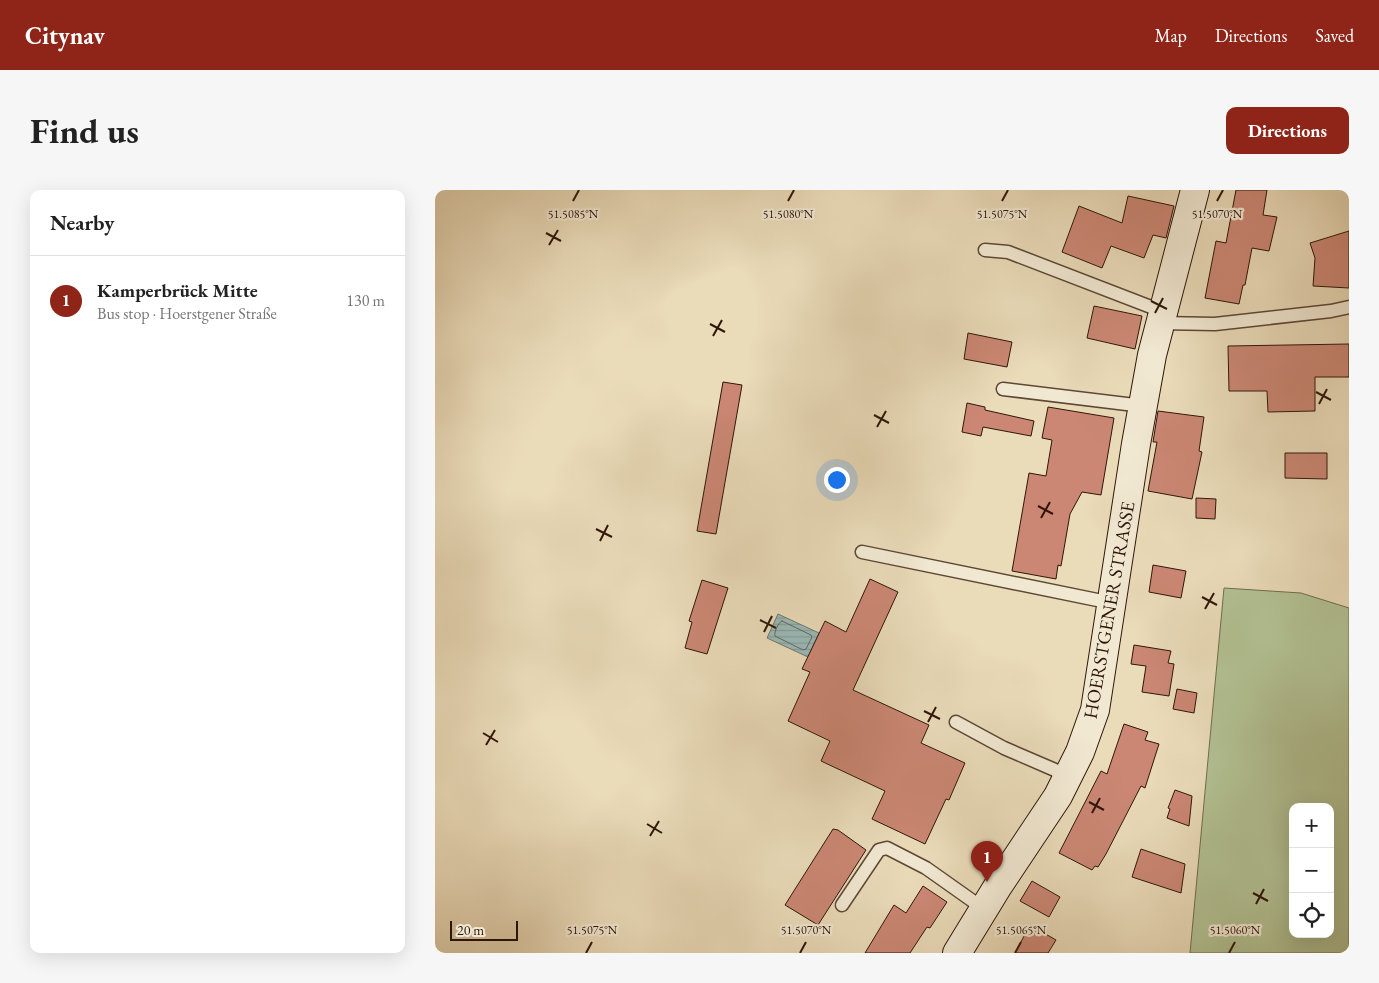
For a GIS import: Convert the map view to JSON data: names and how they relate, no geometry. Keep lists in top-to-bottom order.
{
  "streets": {
    "main road": ["HOERSTGENER STRASSE"]
  },
  "scale_bar": "20 m",
  "page": {
    "header": "Citynav",
    "nav": ["Map", "Directions", "Saved"],
    "buttons": "Directions",
    "title": "Find us",
    "heading": "Nearby",
    "list": [
      {
        "mark": "1",
        "name": "Kamperbrück Mitte",
        "note": "Bus stop · Hoerstgener Straße",
        "value": "130 m"
      }
    ],
    "map_buttons": ["+", "−"],
    "pins": "1",
    "scale": "20 m"
  },
  "coordinates": [
    "51.5085°N",
    "51.5080°N",
    "51.5075°N",
    "51.5070°N",
    "51.5065°N",
    "51.5060°N"
  ]
}
